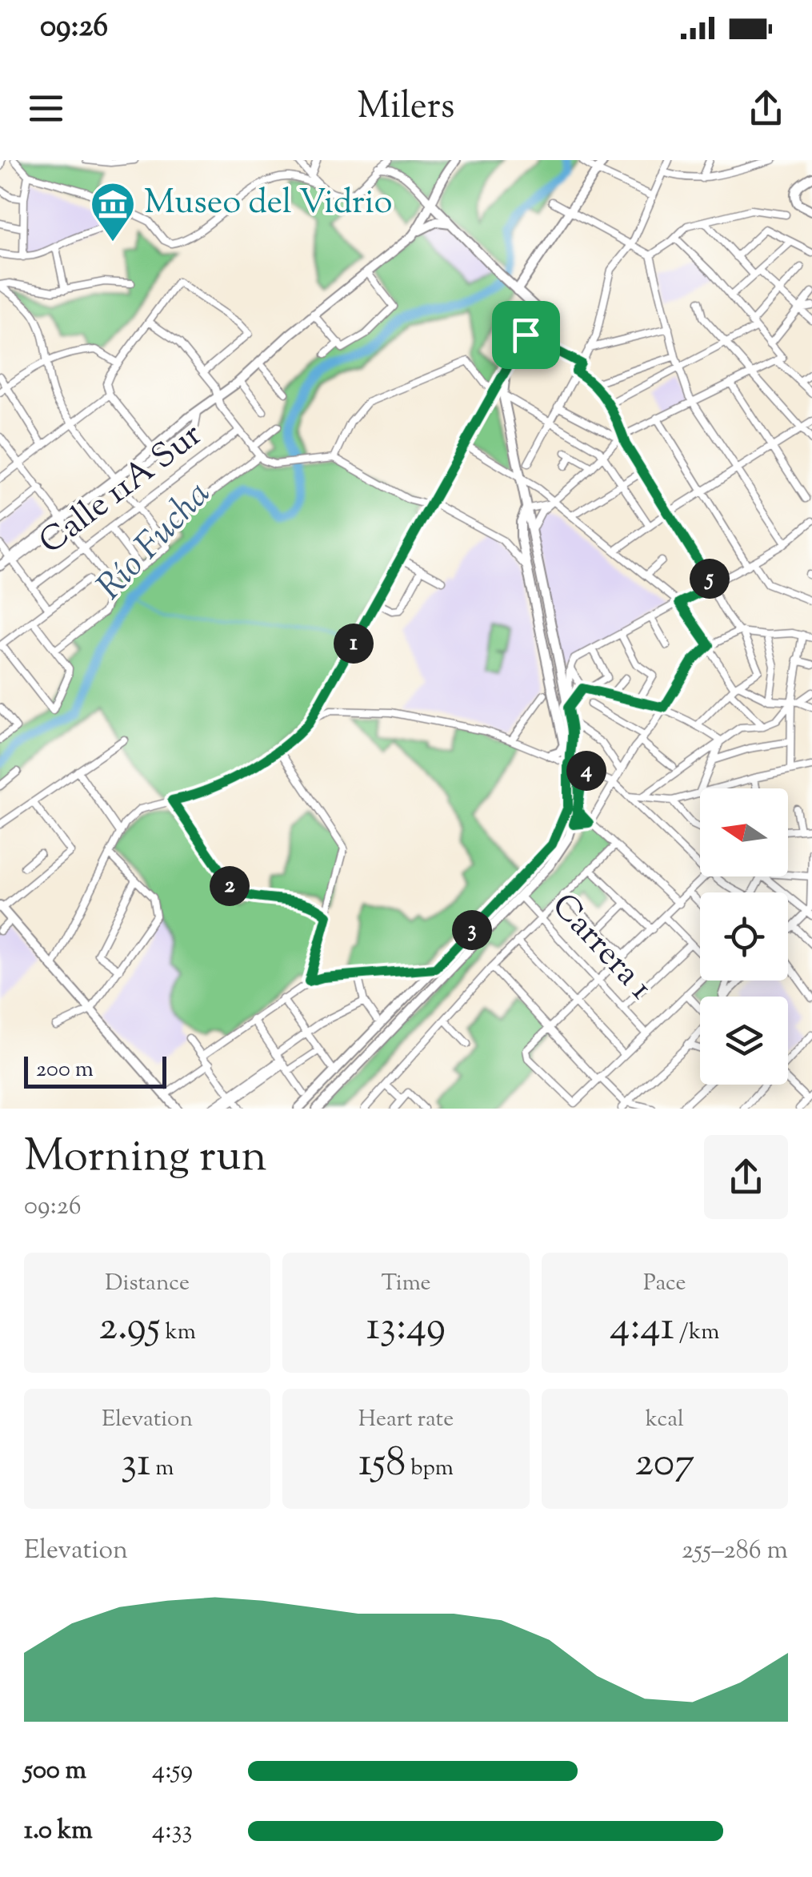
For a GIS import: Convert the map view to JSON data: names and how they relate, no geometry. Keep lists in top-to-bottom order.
{
  "streets": {
    "street": ["Calle 11A Sur", "Carrera 1"]
  },
  "water": ["Río Fucha"],
  "places": {
    "museum": ["Museo del Vidrio"]
  },
  "scale_bar": "200 m",
  "north": "left",
  "page": {
    "status": "09:26",
    "header": "Milers",
    "pins": [
      "5",
      "1",
      "4",
      "2",
      "3"
    ],
    "scale": "200 m",
    "heading": ["Morning run", "09:26"],
    "stats": [
      ["Distance", "2.95 km"],
      ["Time", "13:49"],
      ["Pace", "4:41 /km"],
      ["Elevation", "31 m"],
      ["Heart rate", "158 bpm"],
      ["kcal", "207"]
    ],
    "chart": ["Elevation", "255–286 m"],
    "list": [
      {
        "name": "500 m",
        "note": "4:59"
      },
      {
        "name": "1.0 km",
        "note": "4:33"
      }
    ]
  }
}
